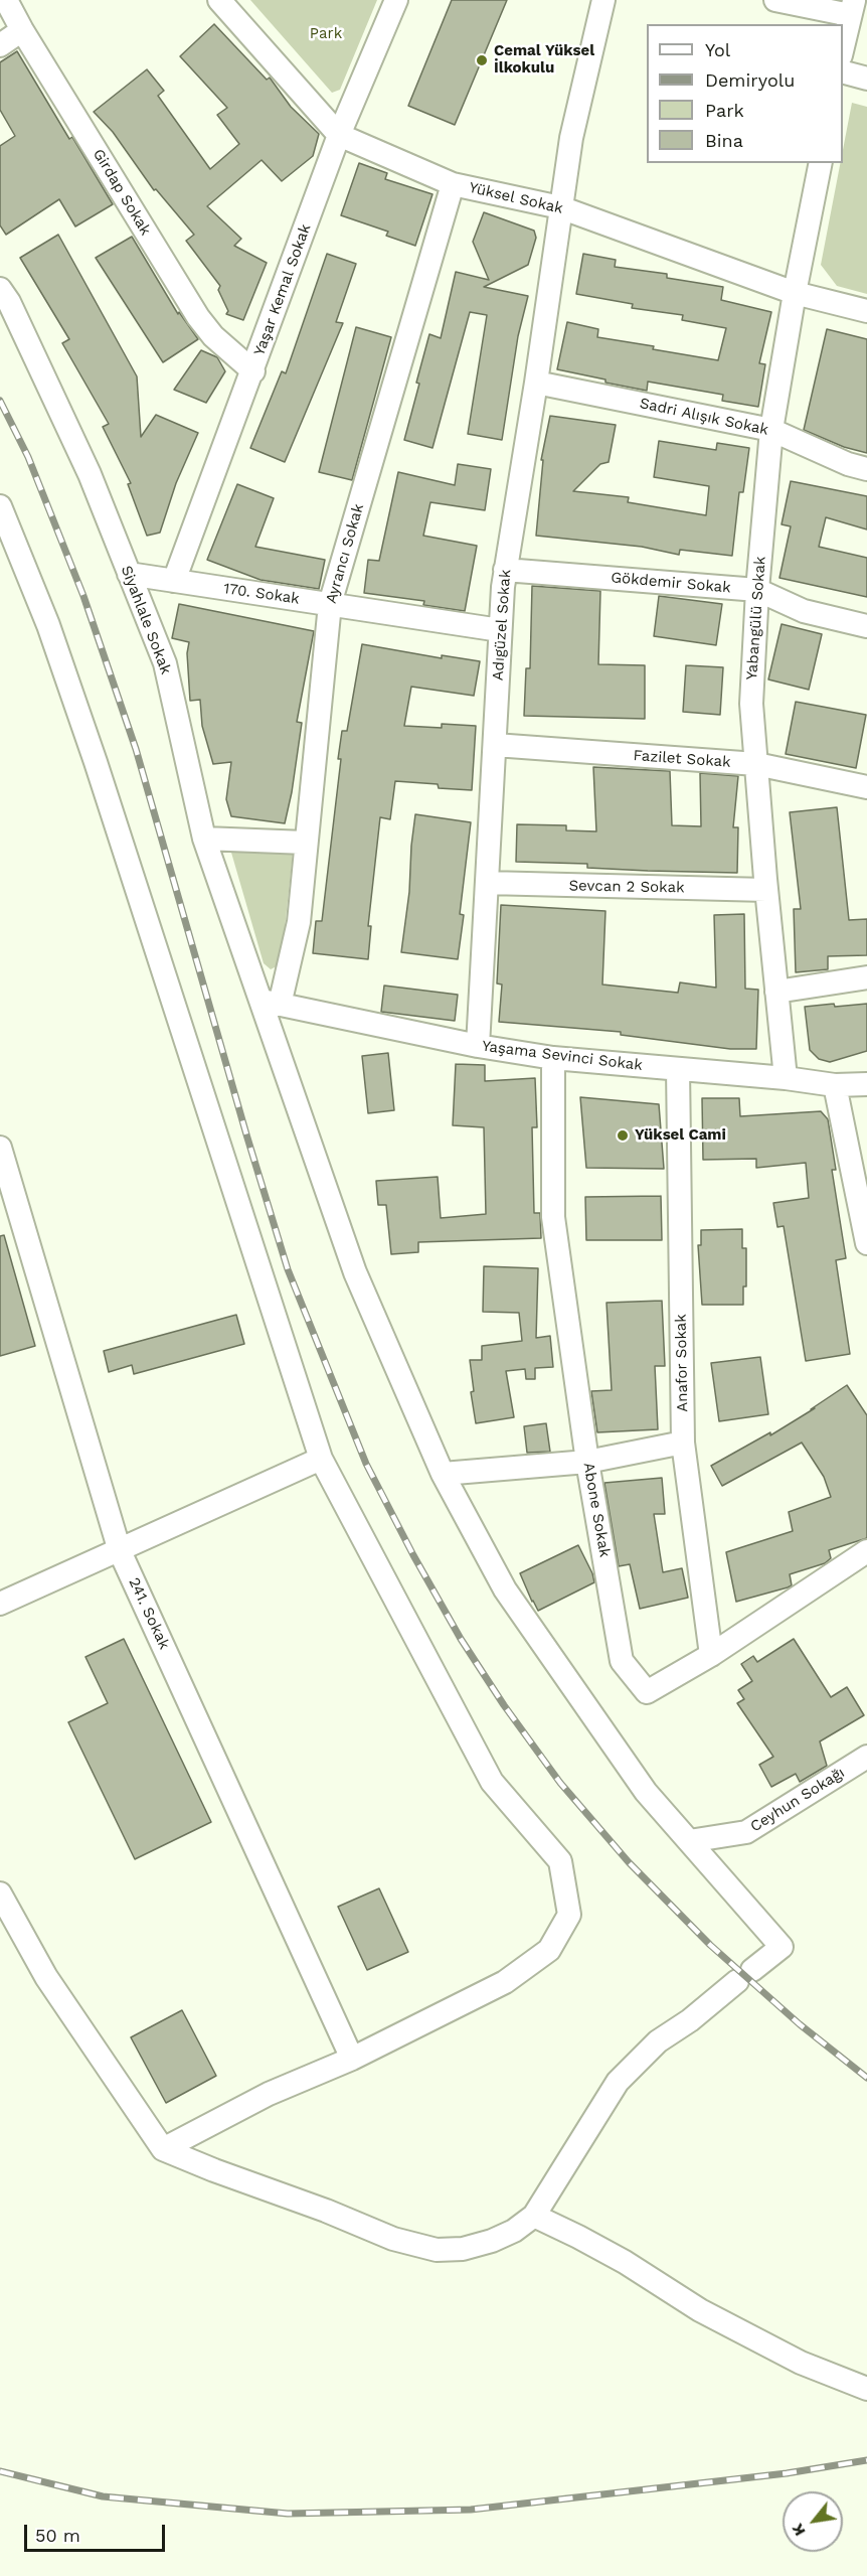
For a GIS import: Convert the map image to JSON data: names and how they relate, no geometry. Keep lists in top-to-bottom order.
{
  "streets": {
    "street": [
      "Girdap Sokak",
      "Yüksel Sokak",
      "Yaşar Kemal Sokak",
      "Sadri Alışık Sokak",
      "Ayrancı Sokak",
      "Gökdemir Sokak",
      "170. Sokak",
      "Yabangülü Sokak",
      "Siyahlale Sokak",
      "Adıgüzel Sokak",
      "Fazilet Sokak",
      "Sevcan 2 Sokak",
      "Yaşama Sevinci Sokak",
      "Anafor Sokak",
      "Abone Sokak",
      "241. Sokak",
      "Ceyhun Sokağı"
    ]
  },
  "crossings": [
    ["Girdap Sokak", "Yaşar Kemal Sokak"],
    ["Yüksel Sokak", "Yaşar Kemal Sokak"],
    ["Yüksel Sokak", "Ayrancı Sokak"],
    ["Yüksel Sokak", "Yabangülü Sokak"],
    ["Yüksel Sokak", "Adıgüzel Sokak"],
    ["Yaşar Kemal Sokak", "170. Sokak"],
    ["Sadri Alışık Sokak", "Yabangülü Sokak"],
    ["Sadri Alışık Sokak", "Adıgüzel Sokak"],
    ["Ayrancı Sokak", "170. Sokak"],
    ["Ayrancı Sokak", "Siyahlale Sokak"],
    ["Ayrancı Sokak", "Yaşama Sevinci Sokak"],
    ["Gökdemir Sokak", "Yabangülü Sokak"],
    ["Gökdemir Sokak", "Adıgüzel Sokak"],
    ["170. Sokak", "Siyahlale Sokak"],
    ["170. Sokak", "Adıgüzel Sokak"],
    ["Yabangülü Sokak", "Fazilet Sokak"],
    ["Yabangülü Sokak", "Sevcan 2 Sokak"],
    ["Yabangülü Sokak", "Yaşama Sevinci Sokak"],
    ["Siyahlale Sokak", "Yaşama Sevinci Sokak"],
    ["Siyahlale Sokak", "Ceyhun Sokağı"],
    ["Adıgüzel Sokak", "Fazilet Sokak"],
    ["Adıgüzel Sokak", "Sevcan 2 Sokak"],
    ["Adıgüzel Sokak", "Yaşama Sevinci Sokak"],
    ["Yaşama Sevinci Sokak", "Anafor Sokak"],
    ["Yaşama Sevinci Sokak", "Abone Sokak"],
    ["Anafor Sokak", "Abone Sokak"]
  ],
  "parks": ["Park"],
  "places": ["Cemal Yüksel İlkokulu", "Yüksel Cami"],
  "legend": [
    "Yol",
    "Demiryolu",
    "Park",
    "Bina"
  ],
  "scale_bar": "50 m",
  "north": "bottom left"
}
